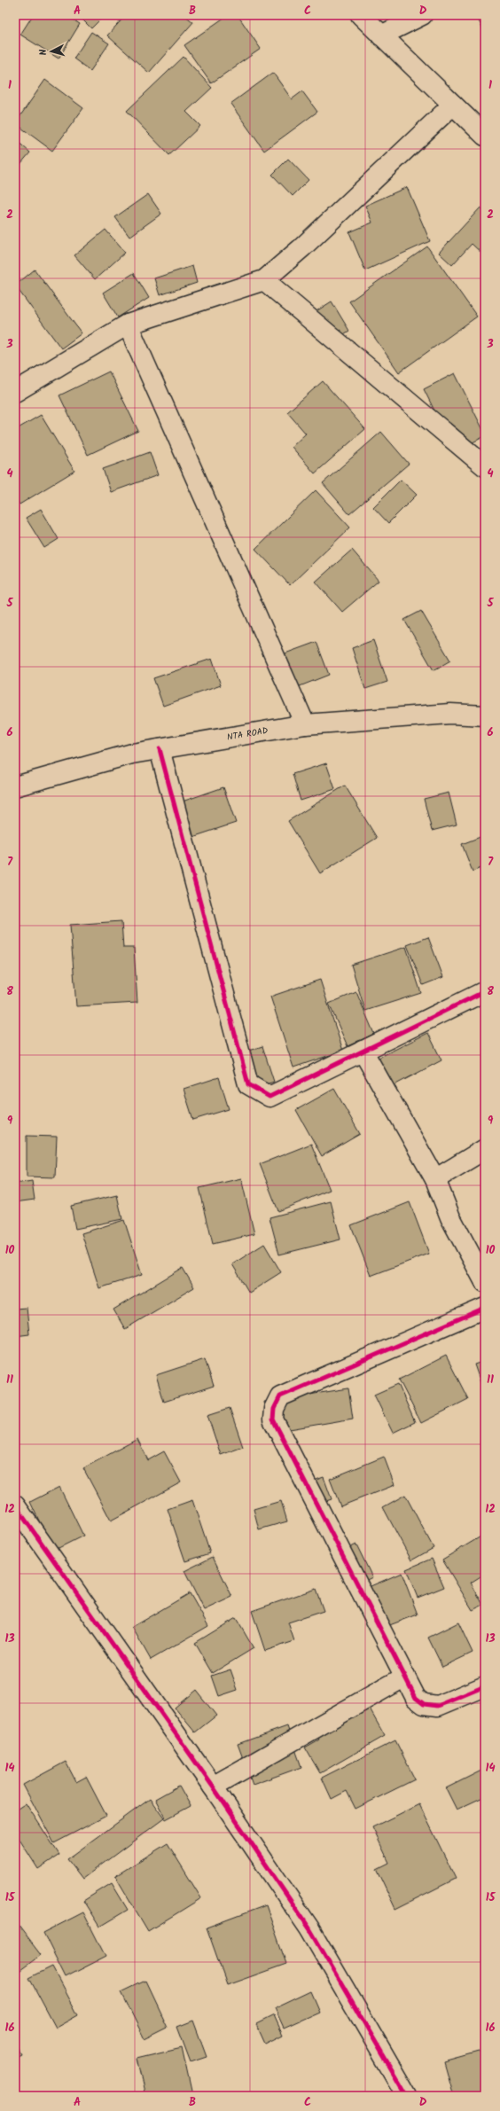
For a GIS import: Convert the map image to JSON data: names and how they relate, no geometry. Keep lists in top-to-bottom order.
{
  "streets": {
    "street": ["NTA ROAD"]
  },
  "north": "left",
  "grid": {
    "columns": [
      "A",
      "B",
      "C",
      "D"
    ],
    "rows": [
      "1",
      "2",
      "3",
      "4",
      "5",
      "6",
      "7",
      "8",
      "9",
      "10",
      "11",
      "12",
      "13",
      "14",
      "15",
      "16"
    ]
  }
}
